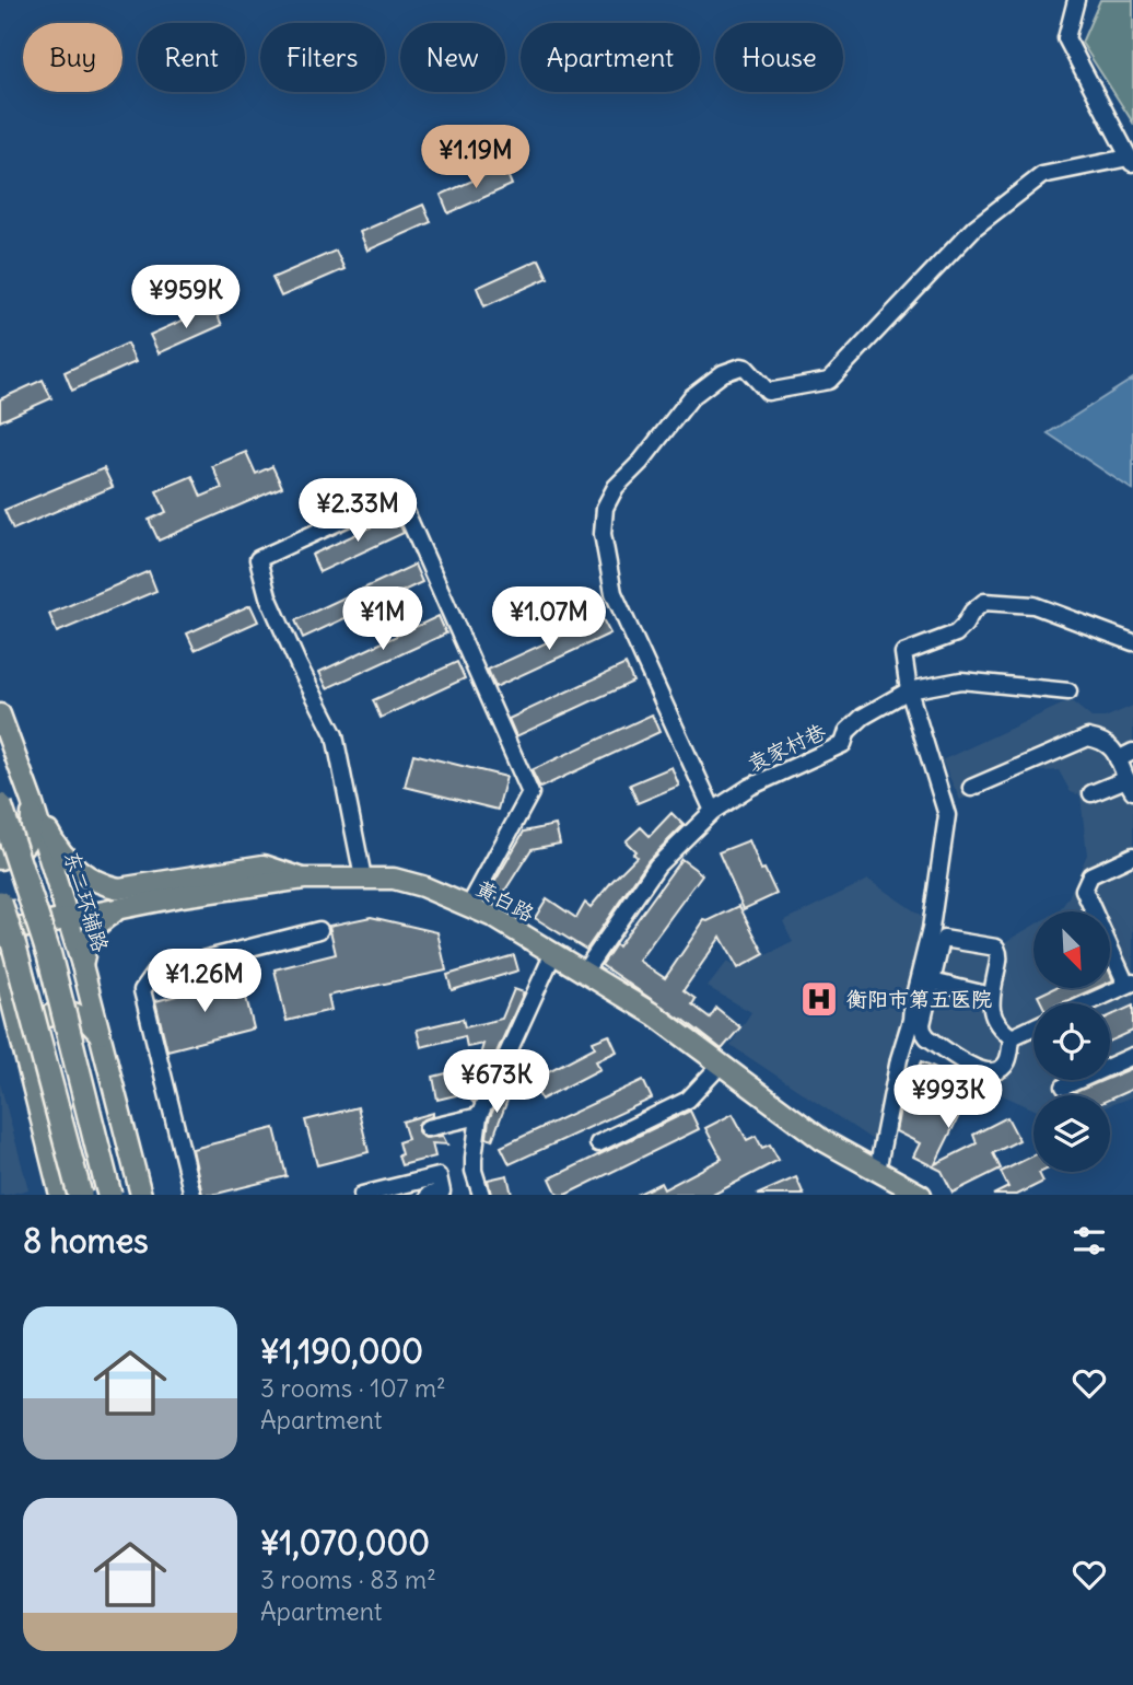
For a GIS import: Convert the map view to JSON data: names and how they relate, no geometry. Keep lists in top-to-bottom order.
{
  "streets": {
    "main road": ["黄白路", "东二环辅路"],
    "street": ["袁家村巷"]
  },
  "crossings": [
    ["袁家村巷", "黄白路"],
    ["黄白路", "东二环辅路"]
  ],
  "places": {
    "hospital": ["衡阳市第五医院"]
  },
  "north": "bottom right",
  "page": {
    "chip": [
      "Buy",
      "Rent",
      "Filters",
      "New",
      "Apartment",
      "House"
    ],
    "price": [
      "¥1.19M",
      "¥959K",
      "¥2.33M",
      "¥1M",
      "¥1.07M",
      "¥1.26M",
      "¥673K",
      "¥993K"
    ],
    "heading": "8 homes",
    "list": [
      {
        "name": "¥1,190,000",
        "note": "3 rooms · 107 m² · Apartment"
      },
      {
        "name": "¥1,070,000",
        "note": "3 rooms · 83 m² · Apartment"
      }
    ]
  }
}
